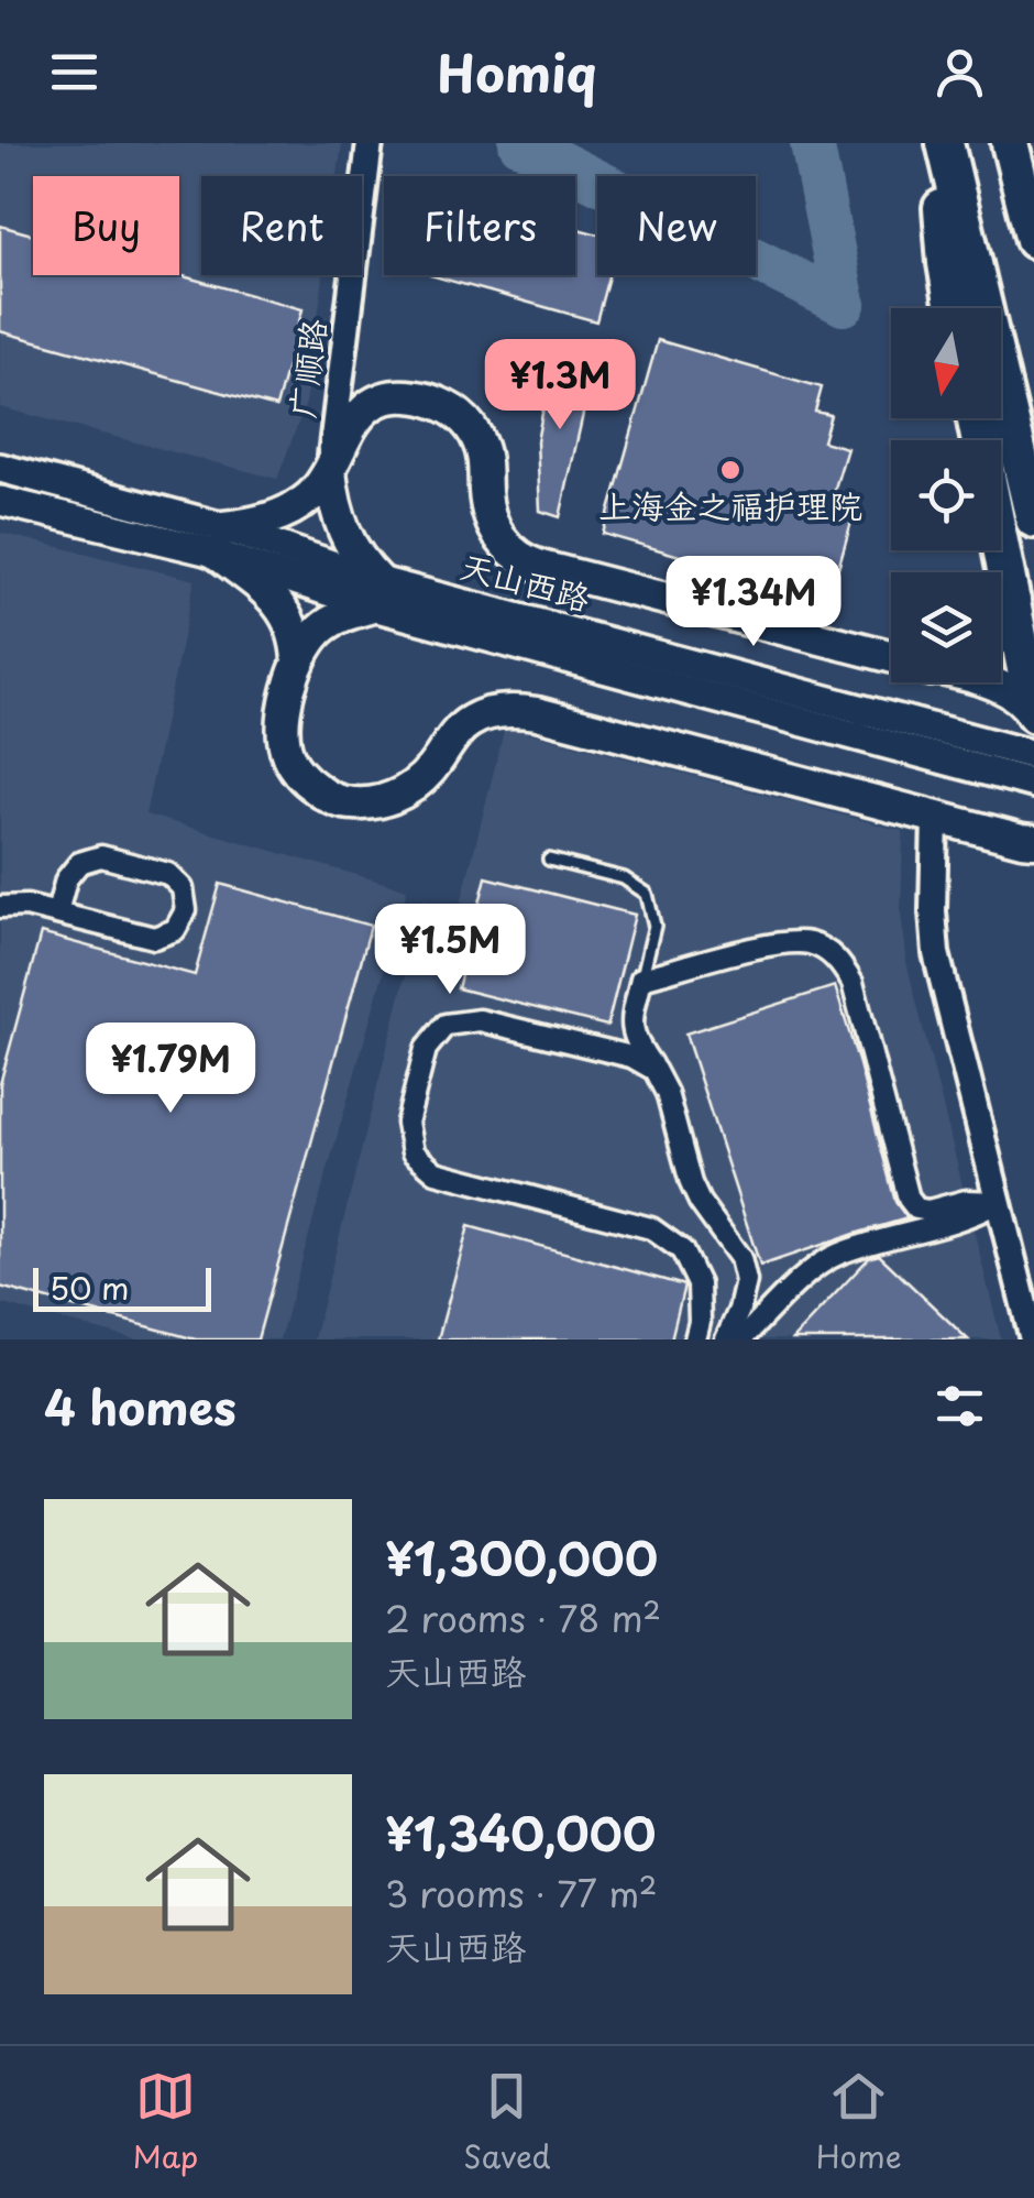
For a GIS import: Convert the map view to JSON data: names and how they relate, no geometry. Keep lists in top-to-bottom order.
{
  "streets": {
    "main road": ["天山西路"],
    "street": ["广顺路"]
  },
  "places": ["上海金之福护理院"],
  "scale_bar": "50 m",
  "north": "bottom",
  "page": {
    "header": "Homiq",
    "chip": [
      "Buy",
      "Rent",
      "Filters",
      "New"
    ],
    "price": [
      "¥1.3M",
      "¥1.34M",
      "¥1.5M",
      "¥1.79M"
    ],
    "scale": "50 m",
    "heading": "4 homes",
    "list": [
      {
        "name": "¥1,300,000",
        "note": "2 rooms · 78 m² · 天山西路"
      },
      {
        "name": "¥1,340,000",
        "note": "3 rooms · 77 m² · 天山西路"
      }
    ],
    "tabs": ["Map", "Saved", "Home"]
  }
}
